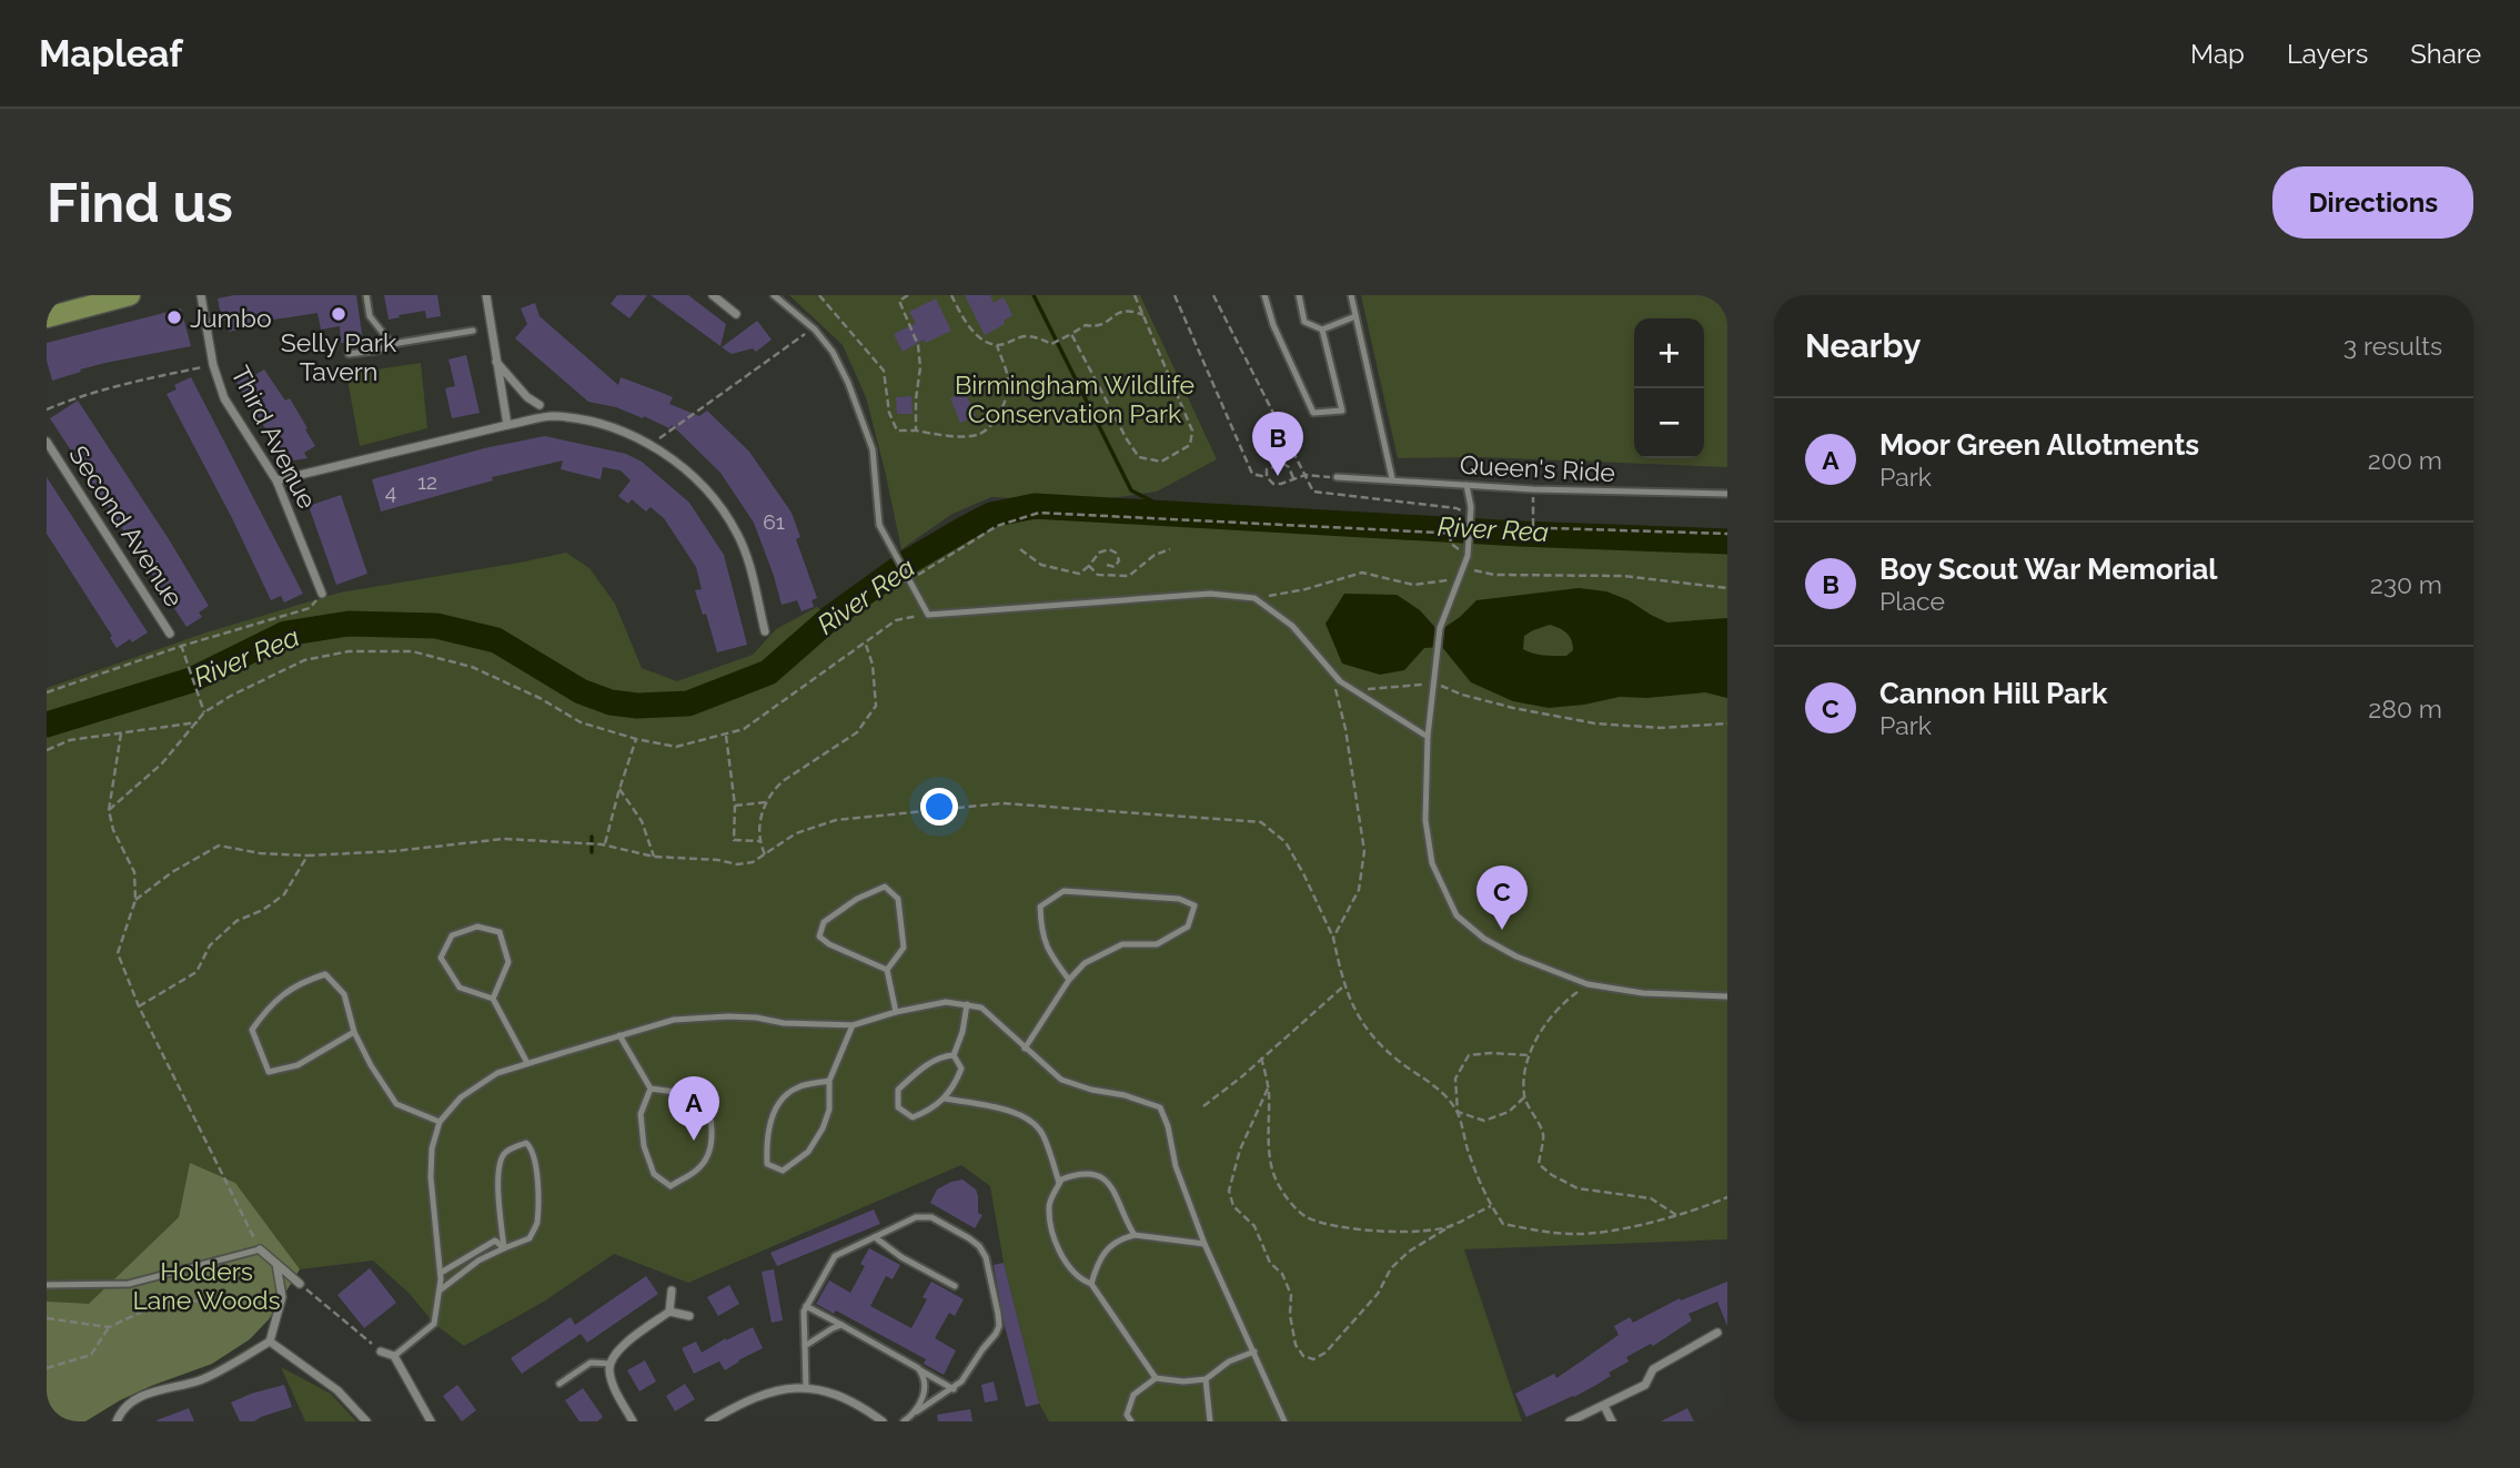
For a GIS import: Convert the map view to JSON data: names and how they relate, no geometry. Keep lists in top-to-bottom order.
{
  "streets": {
    "street": ["Third Avenue", "Second Avenue"],
    "lane": ["Queen's Ride"]
  },
  "water": ["River Rea"],
  "parks": ["Birmingham Wildlife Conservation Park", "Holders Lane Woods"],
  "places": ["Selly Park Tavern", "Jumbo"],
  "house_numbers": ["12", "4", "61"],
  "page": {
    "header": "Mapleaf",
    "nav": ["Map", "Layers", "Share"],
    "buttons": "Directions",
    "title": "Find us",
    "heading": ["Nearby", "3 results"],
    "map_buttons": ["+", "−"],
    "list": [
      {
        "mark": "A",
        "name": "Moor Green Allotments",
        "note": "Park",
        "value": "200 m"
      },
      {
        "mark": "B",
        "name": "Boy Scout War Memorial",
        "note": "Place",
        "value": "230 m"
      },
      {
        "mark": "C",
        "name": "Cannon Hill Park",
        "note": "Park",
        "value": "280 m"
      }
    ],
    "pins": ["B", "C", "A"]
  }
}
